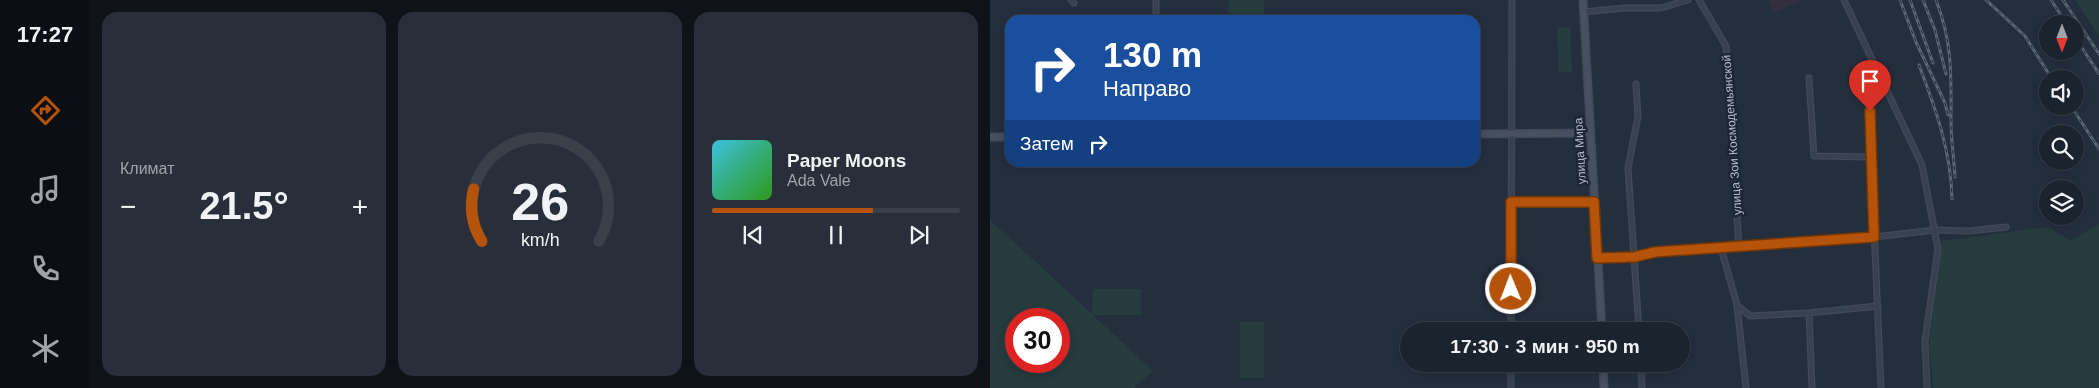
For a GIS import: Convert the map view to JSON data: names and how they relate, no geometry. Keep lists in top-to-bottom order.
{
  "streets": {
    "main road": ["улица Мира"],
    "street": ["улица Зои Космодемьянской"]
  },
  "north": "bottom",
  "page": {
    "tabs": "17:27",
    "tile": "Климат",
    "turn": ["130 m", "Направо"],
    "then": "Затем",
    "song": ["Paper Moons", "Ada Vale"],
    "heat": ["−", "21.5°", "+"],
    "limit": "30",
    "trip": "17:30 · 3 мин · 950 m",
    "gauge": ["26", "km/h"]
  }
}
